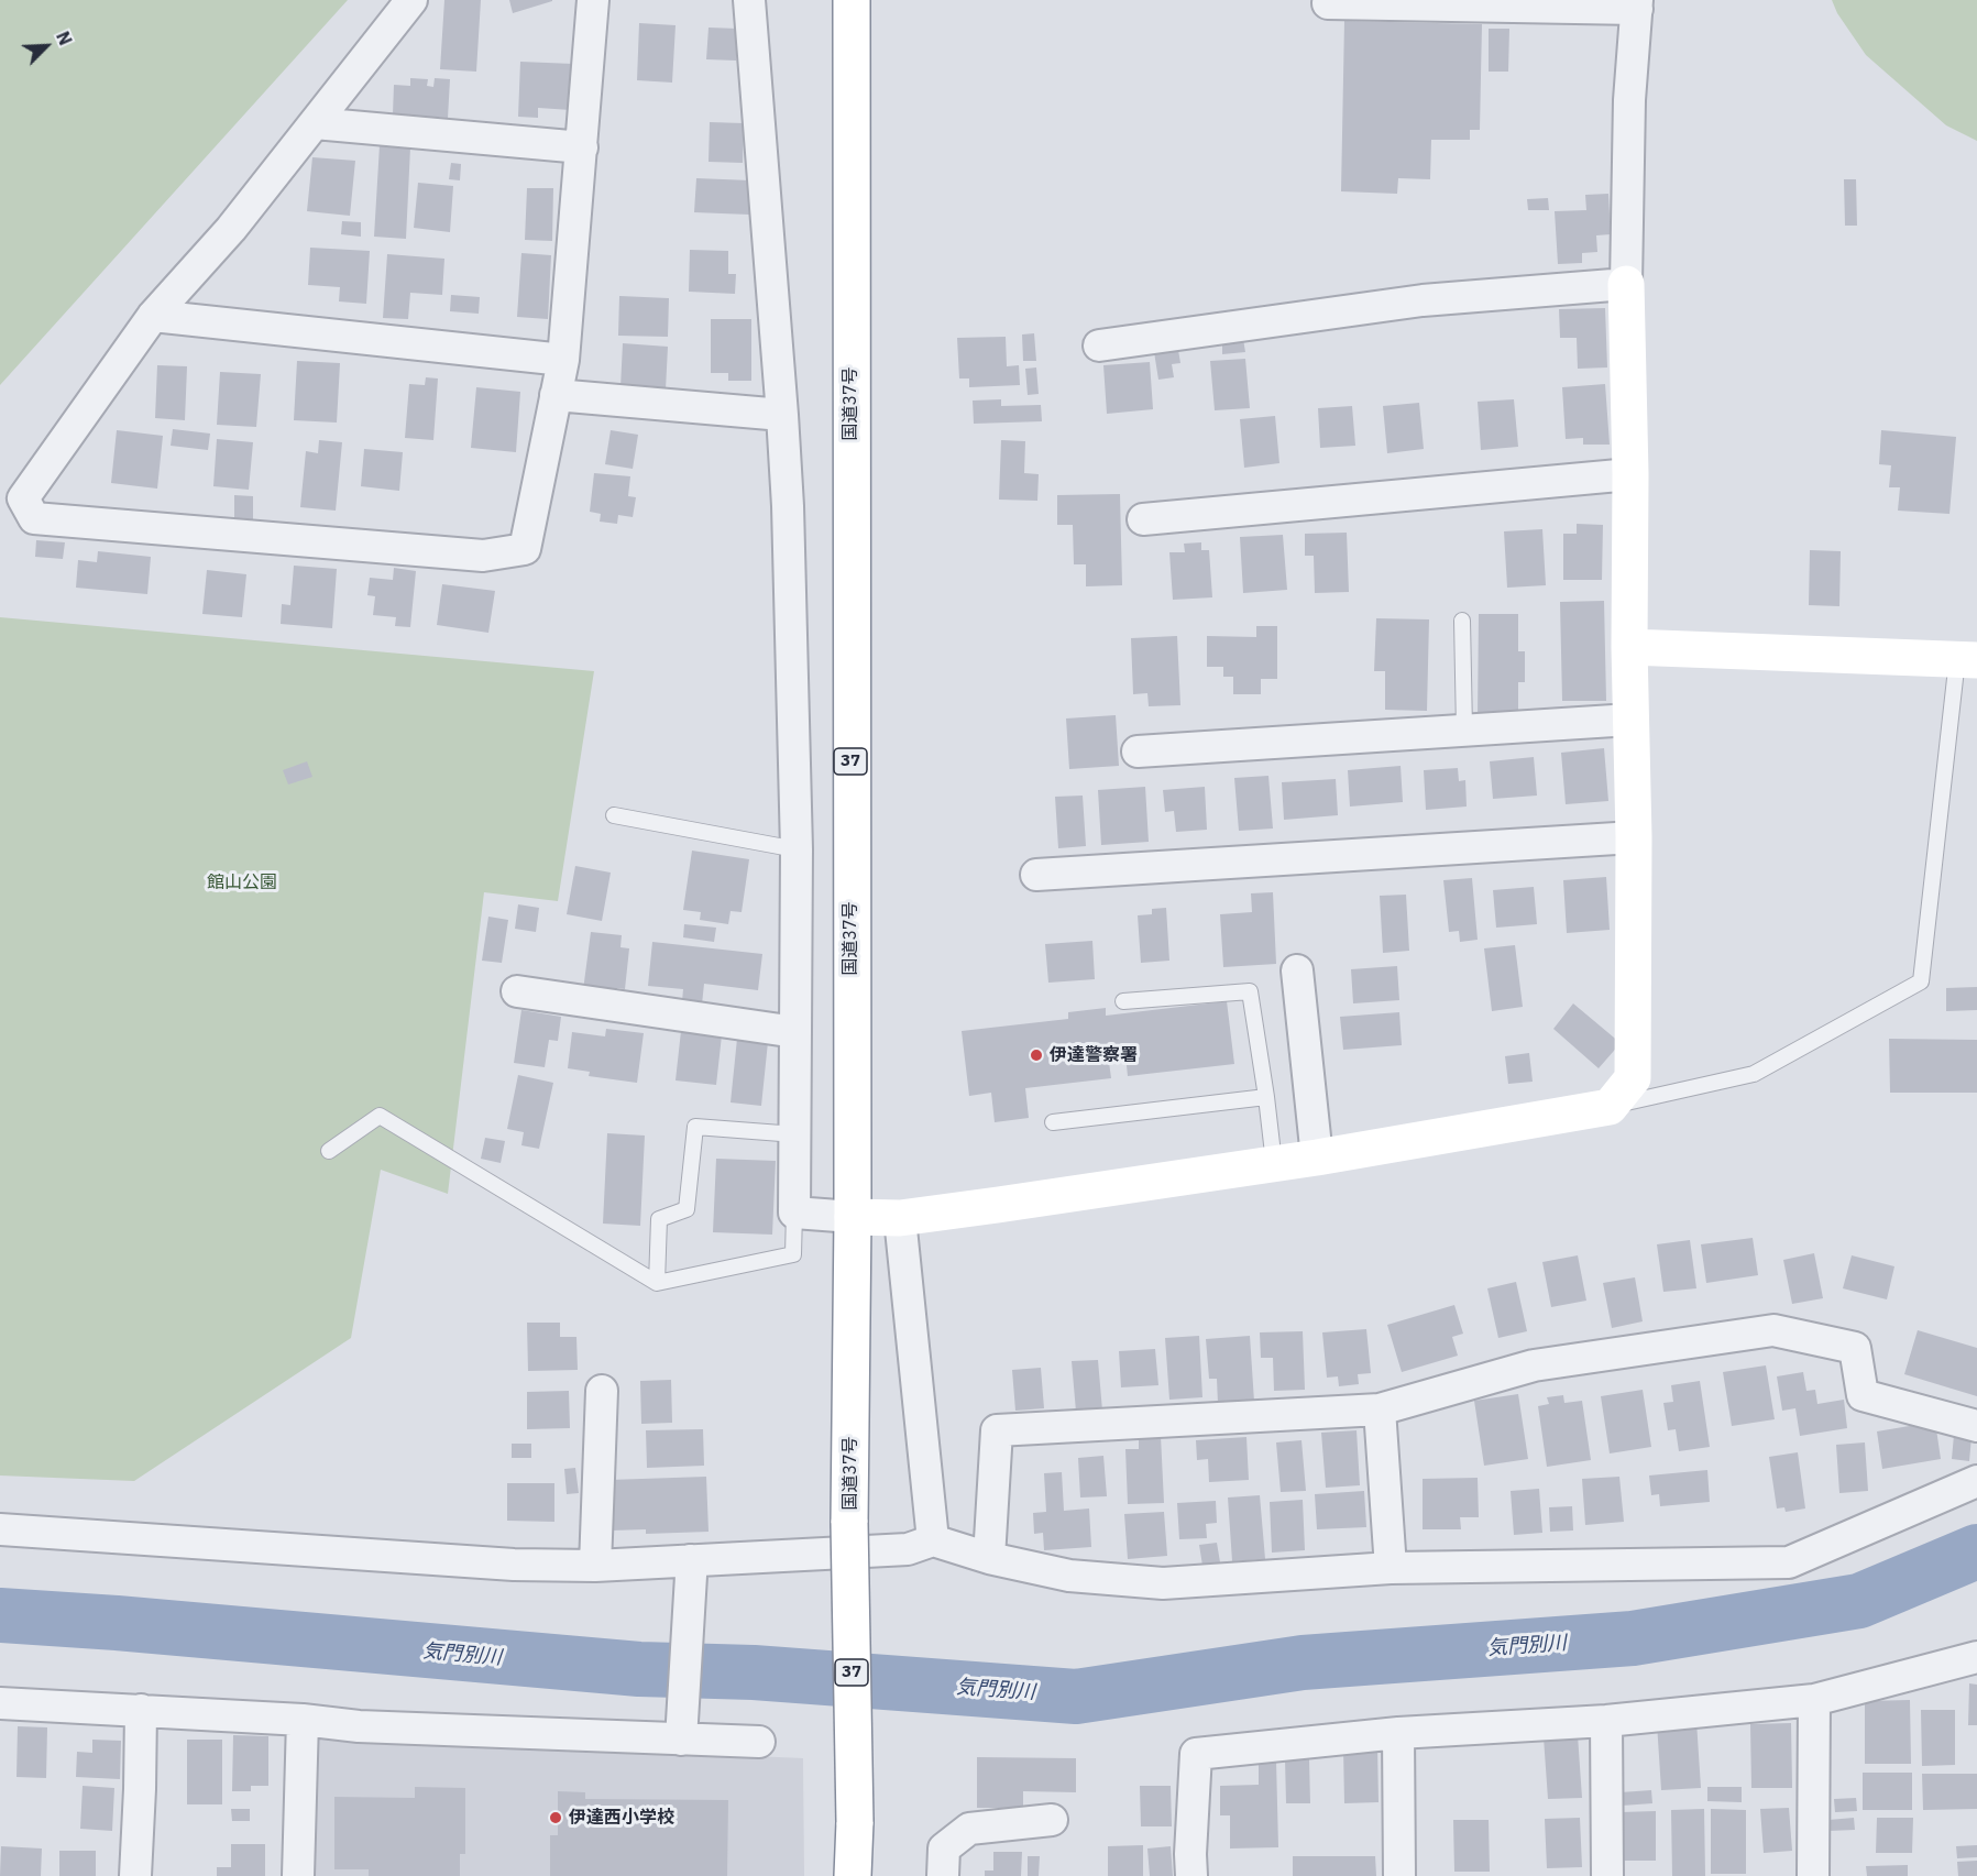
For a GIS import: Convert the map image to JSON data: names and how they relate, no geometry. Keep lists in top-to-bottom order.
{
  "streets": {
    "main road": ["国道37号", "37"]
  },
  "water": ["気門別川"],
  "parks": ["館山公園"],
  "places": ["伊達警察署", "伊達西小学校"],
  "north": "top right"
}
